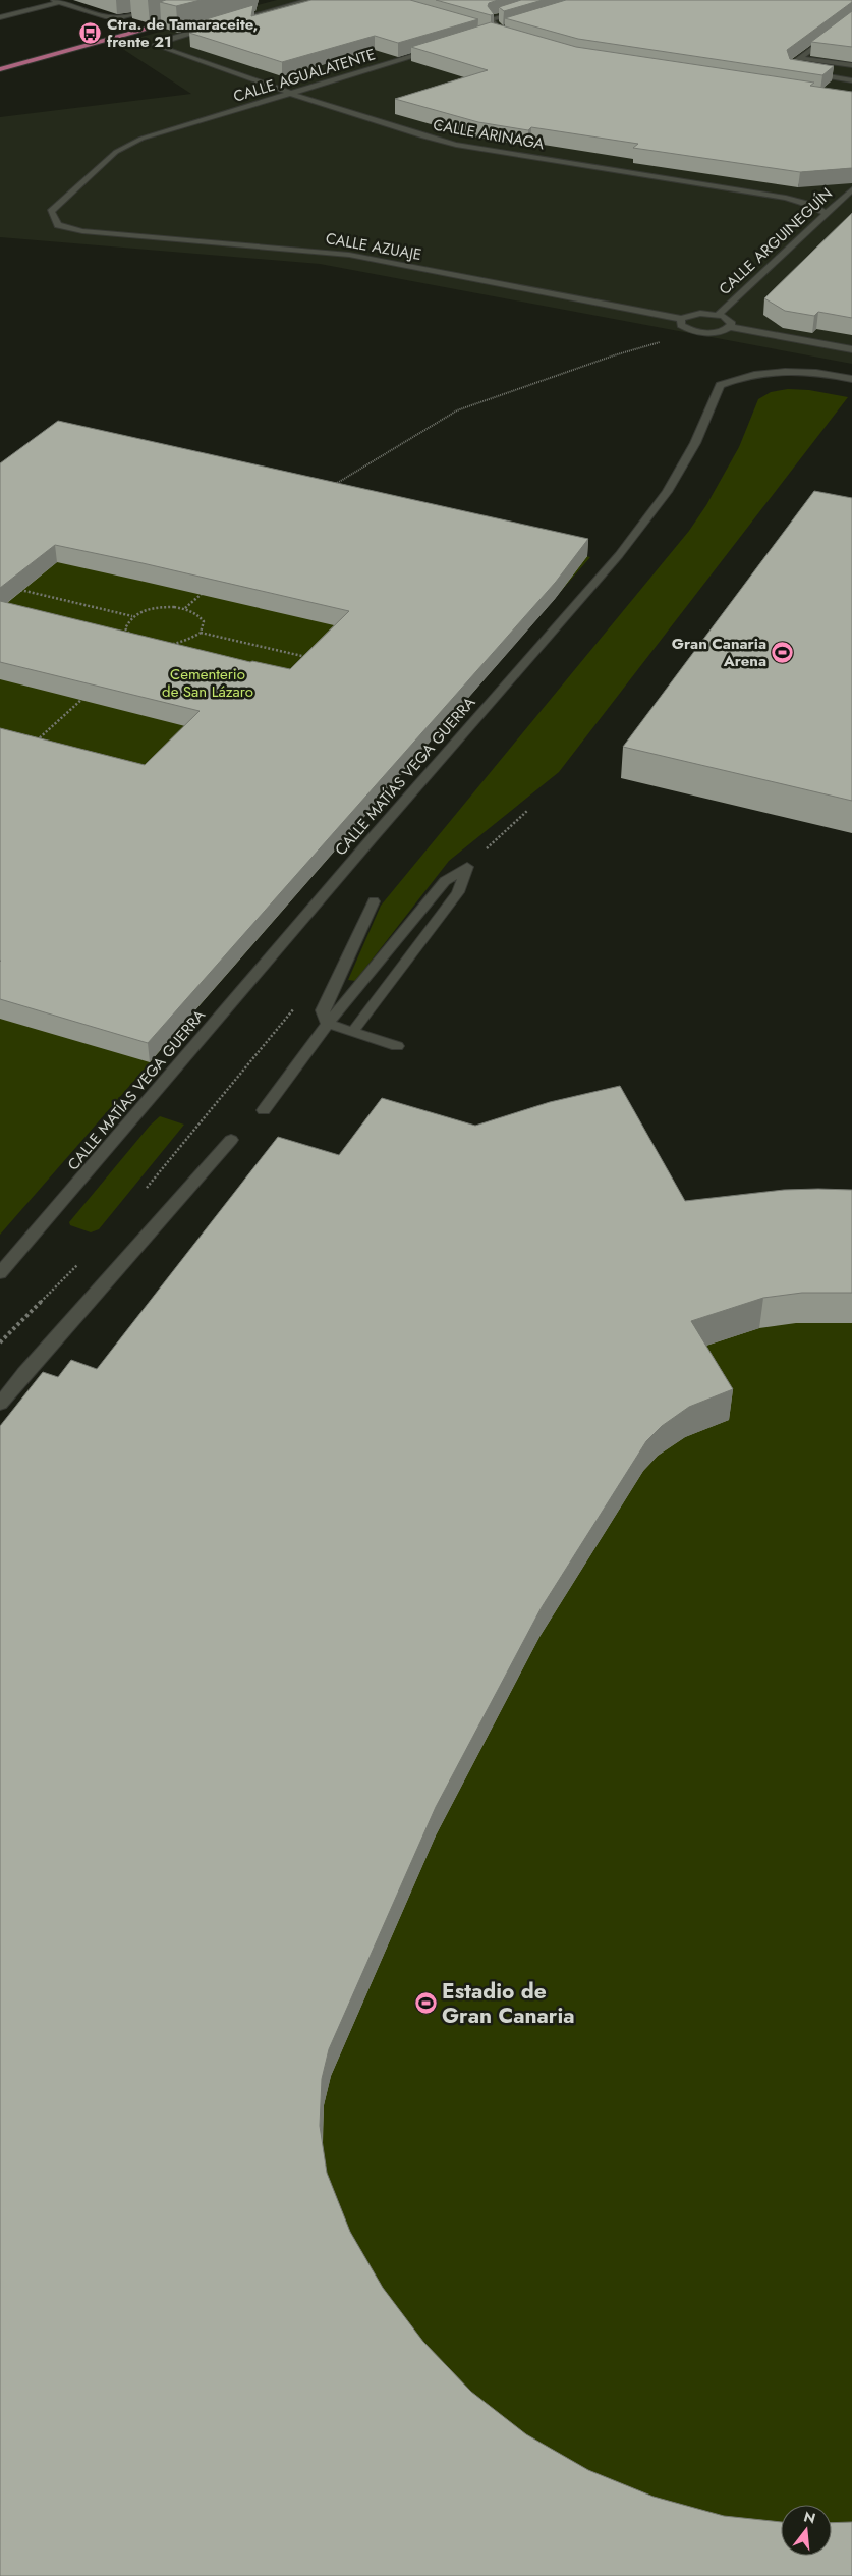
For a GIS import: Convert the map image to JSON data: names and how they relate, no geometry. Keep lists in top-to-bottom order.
{
  "streets": {
    "street": [
      "CALLE AGUALATENTE",
      "CALLE ARINAGA",
      "CALLE ARGUINEGUÍN",
      "CALLE AZUAJE",
      "CALLE MATÍAS VEGA GUERRA"
    ]
  },
  "crossings": [
    ["CALLE AGUALATENTE", "CALLE ARINAGA"],
    ["CALLE AGUALATENTE", "CALLE AZUAJE"],
    ["CALLE ARINAGA", "CALLE ARGUINEGUÍN"]
  ],
  "parks": ["Cementerio de San Lázaro"],
  "places": {
    "bus stop": ["Ctra. de Tamaraceite, frente 21"],
    "sports": ["Gran Canaria Arena", "Estadio de Gran Canaria"]
  },
  "north": "top"
}
